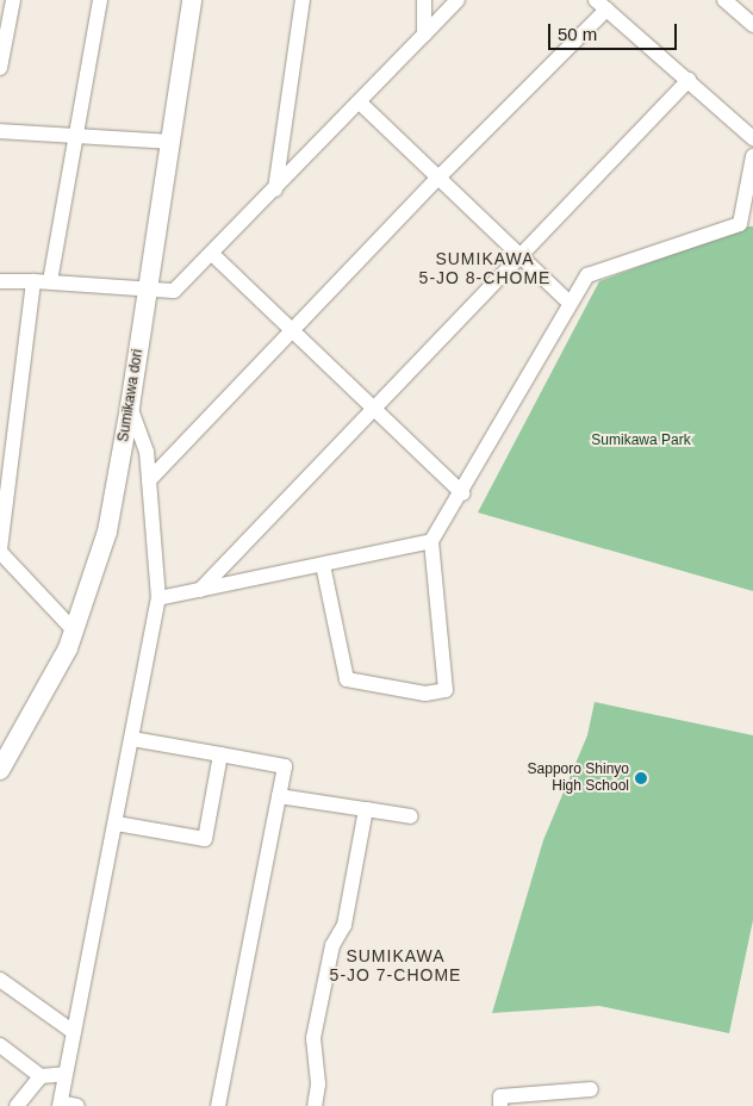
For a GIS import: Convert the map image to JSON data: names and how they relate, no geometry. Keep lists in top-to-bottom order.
{
  "streets": {
    "street": ["Sumikawa dori"]
  },
  "districts": ["SUMIKAWA 5-JO 8-CHOME", "SUMIKAWA 5-JO 7-CHOME"],
  "parks": ["Sumikawa Park"],
  "places": ["Sapporo Shinyo High School"],
  "scale_bar": "50 m"
}
